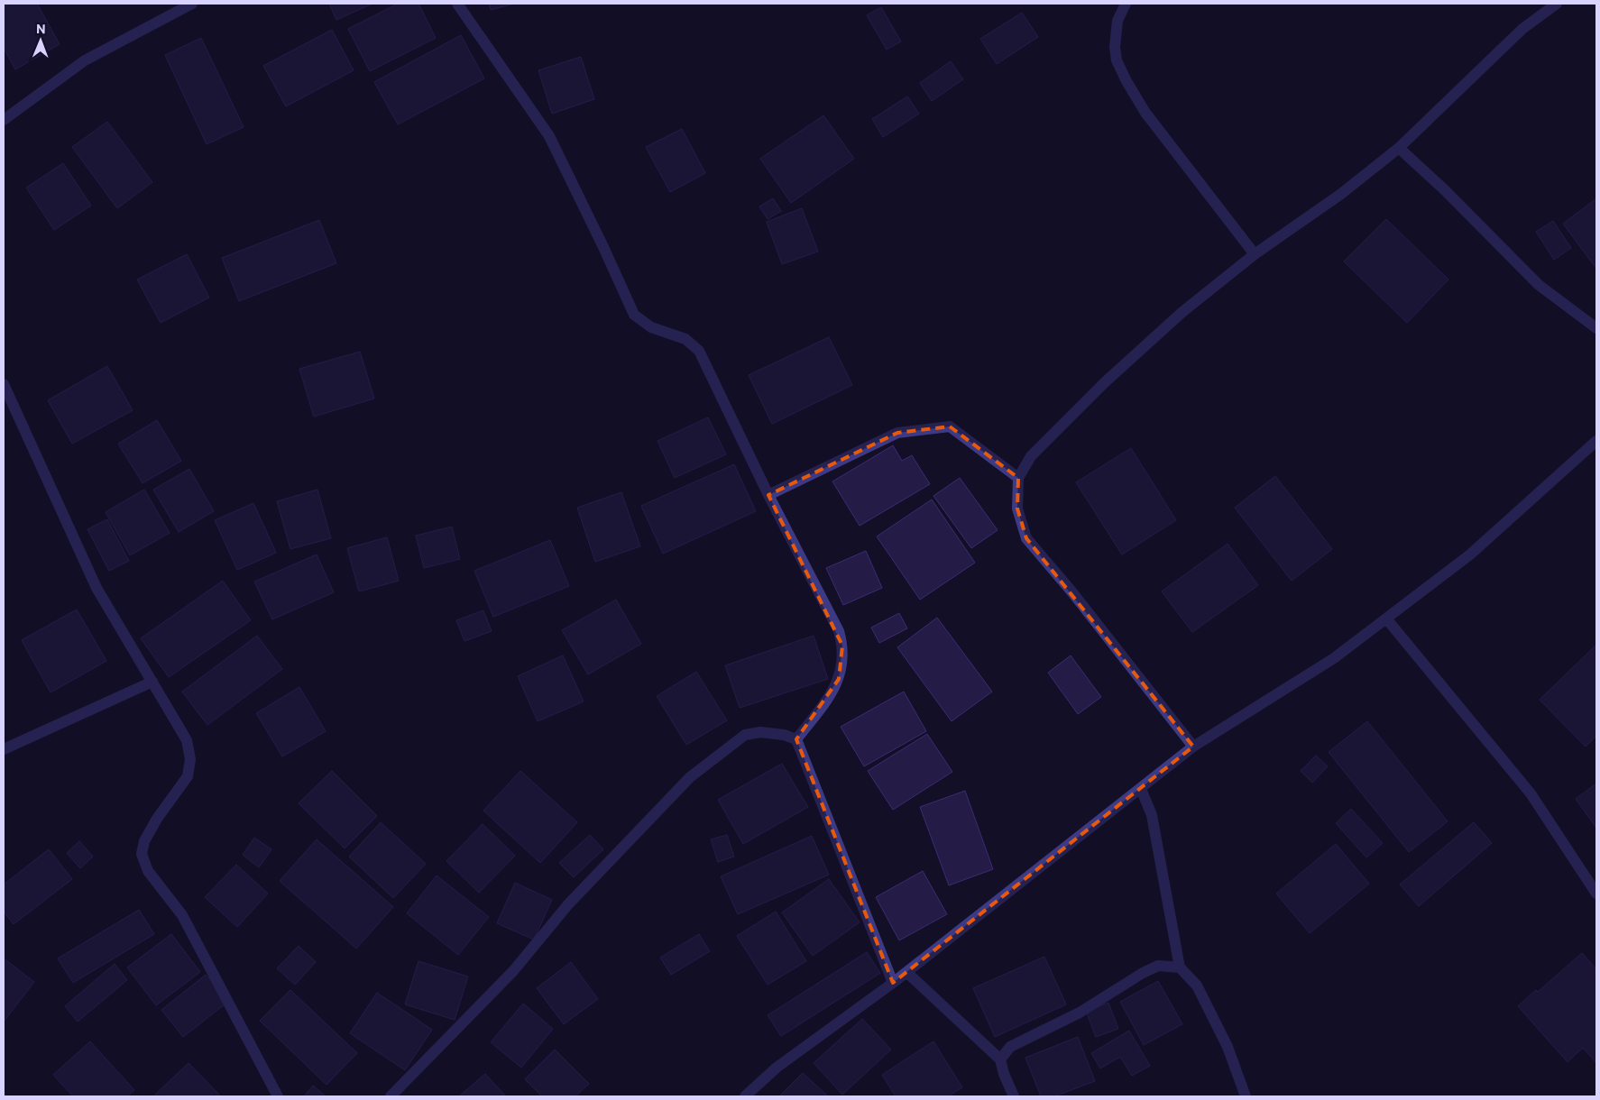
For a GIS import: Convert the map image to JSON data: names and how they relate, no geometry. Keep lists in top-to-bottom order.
{
  "north": "top"
}
